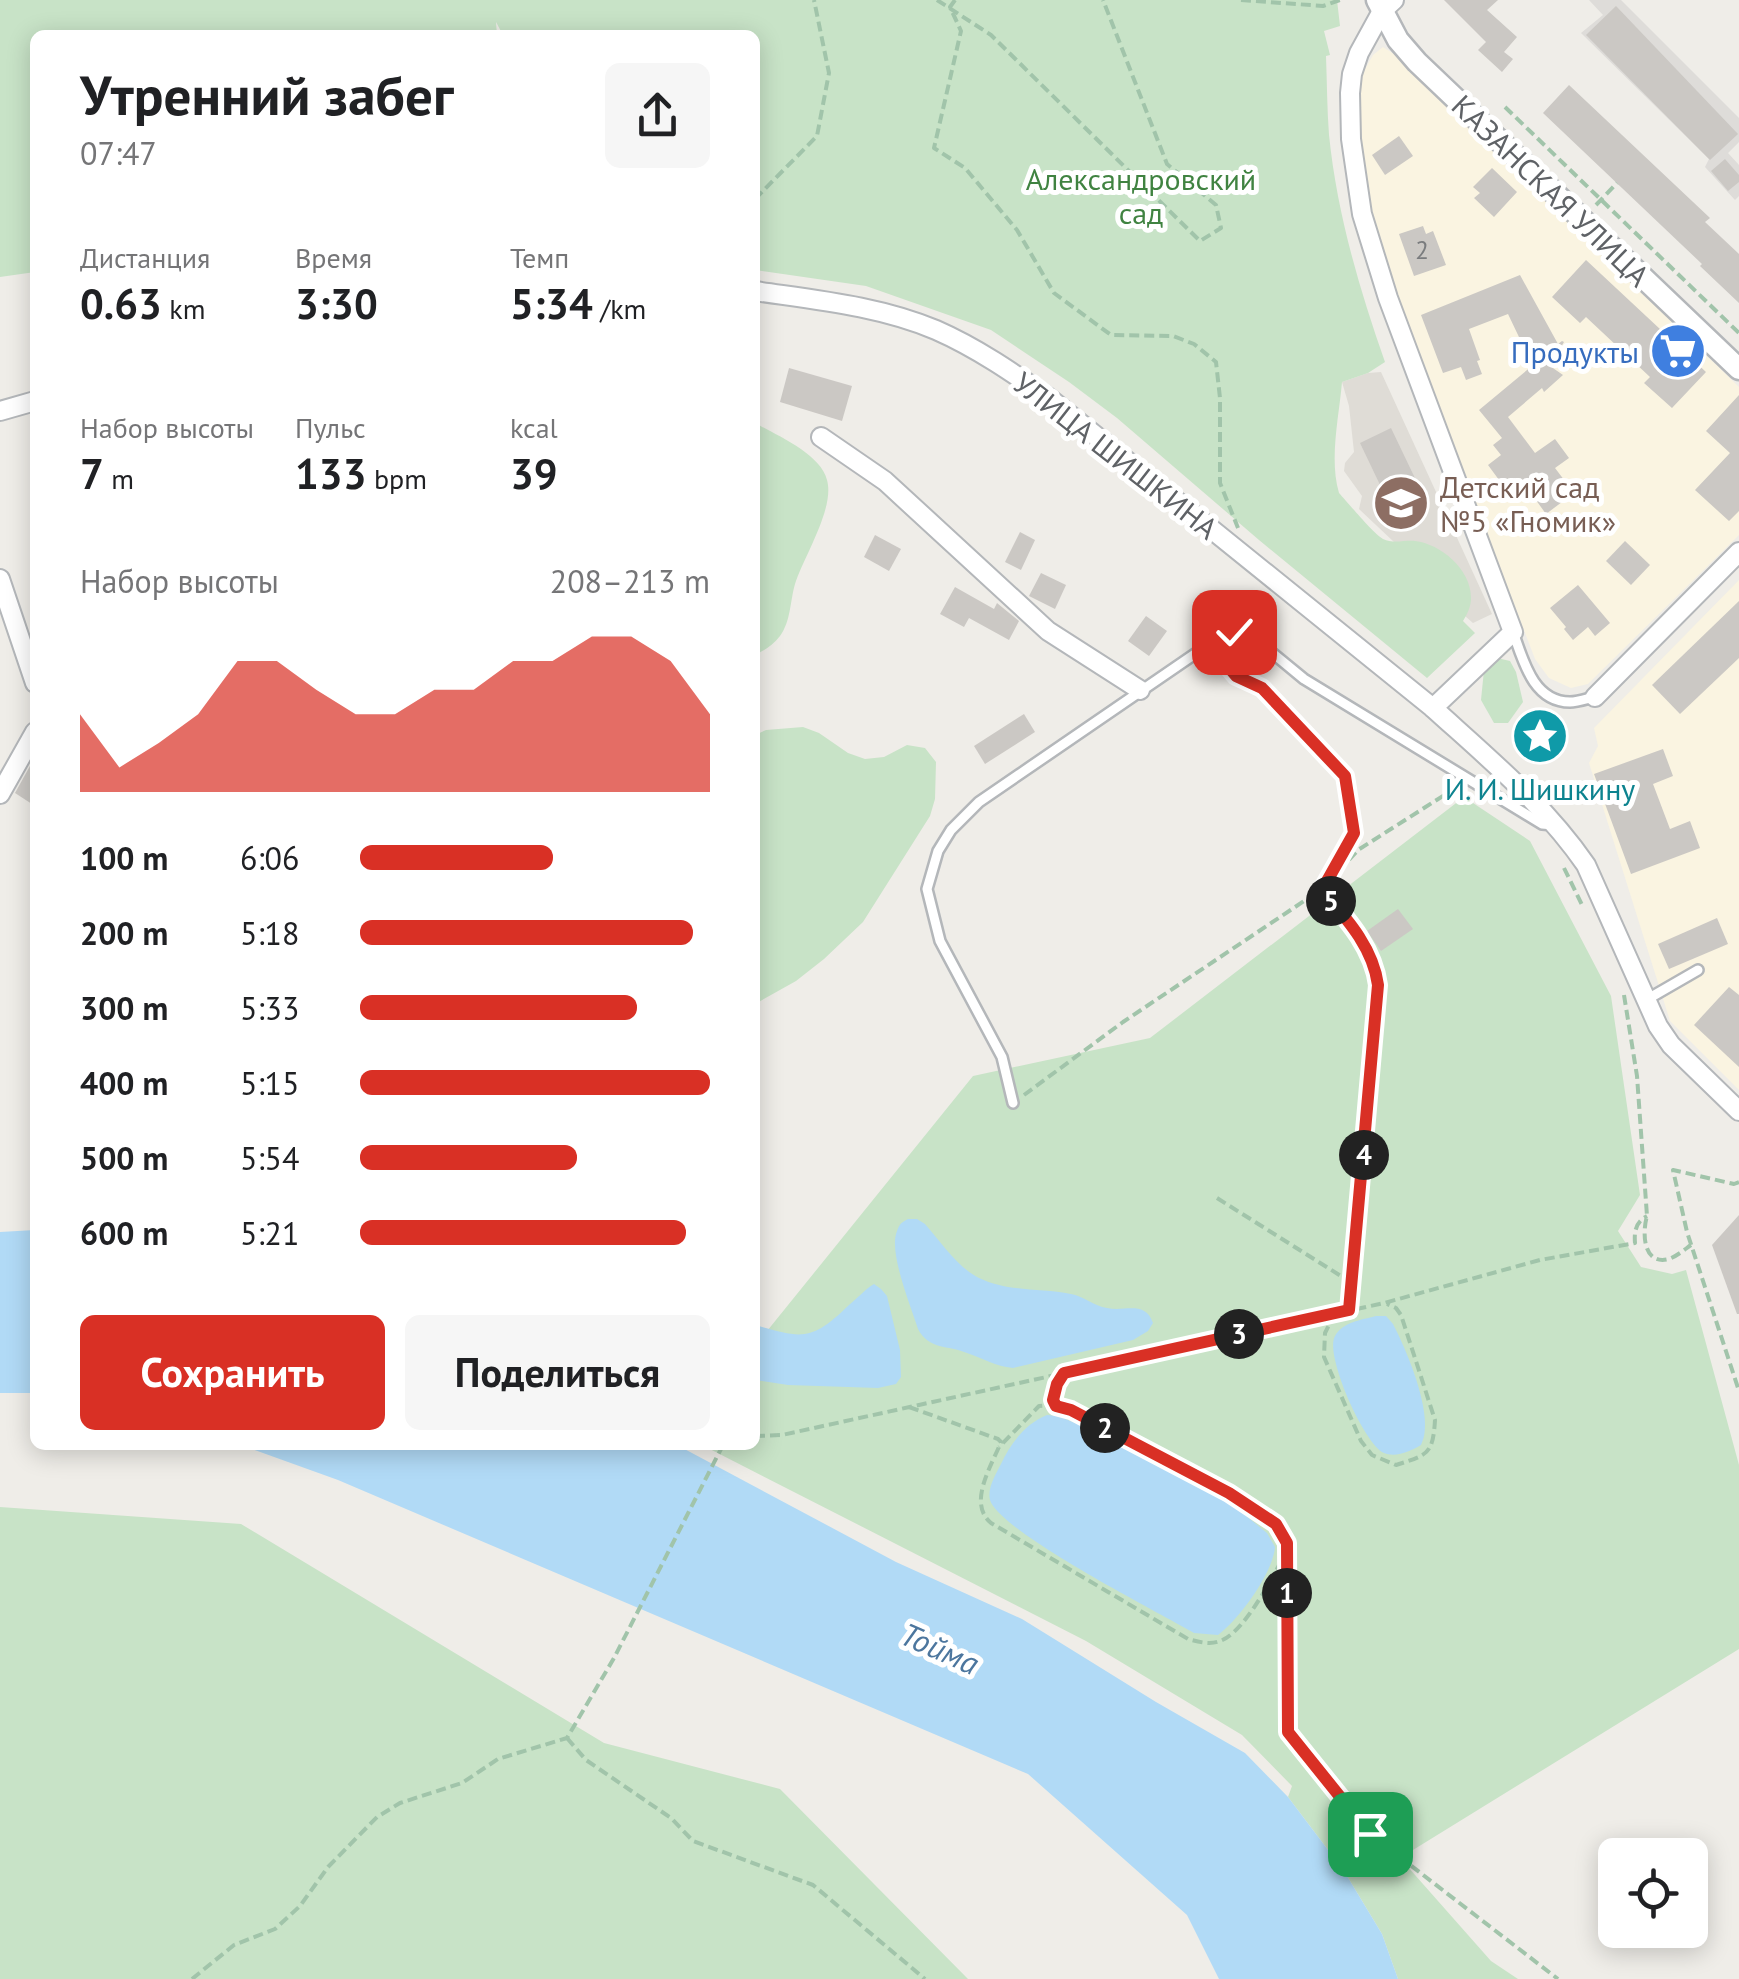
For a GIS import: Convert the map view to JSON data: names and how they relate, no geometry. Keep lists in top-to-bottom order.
{
  "streets": {
    "street": ["КАЗАНСКАЯ УЛИЦА", "УЛИЦА ШИШКИНА"]
  },
  "water": ["Тойма"],
  "parks": ["Александровский сад"],
  "places": {
    "supermarket": ["Продукты"],
    "school or university": ["Детский сад №5 «Гномик»"],
    "place": ["И. И. Шишкину"]
  },
  "house_numbers": ["2"],
  "page": {
    "heading": ["Утренний забег", "07:47"],
    "stats": [
      ["Дистанция", "0.63 km"],
      ["Время", "3:30"],
      ["Темп", "5:34 /km"],
      ["Набор высоты", "7 m"],
      ["Пульс", "133 bpm"],
      ["kcal", "39"]
    ],
    "chart": ["Набор высоты", "208–213 m"],
    "list": [
      {
        "name": "100 m",
        "note": "6:06"
      },
      {
        "name": "200 m",
        "note": "5:18"
      },
      {
        "name": "300 m",
        "note": "5:33"
      },
      {
        "name": "400 m",
        "note": "5:15"
      },
      {
        "name": "500 m",
        "note": "5:54"
      },
      {
        "name": "600 m",
        "note": "5:21"
      }
    ],
    "pins": [
      "5",
      "4",
      "3",
      "2",
      "1"
    ],
    "buttons": ["Сохранить", "Поделиться"]
  }
}
